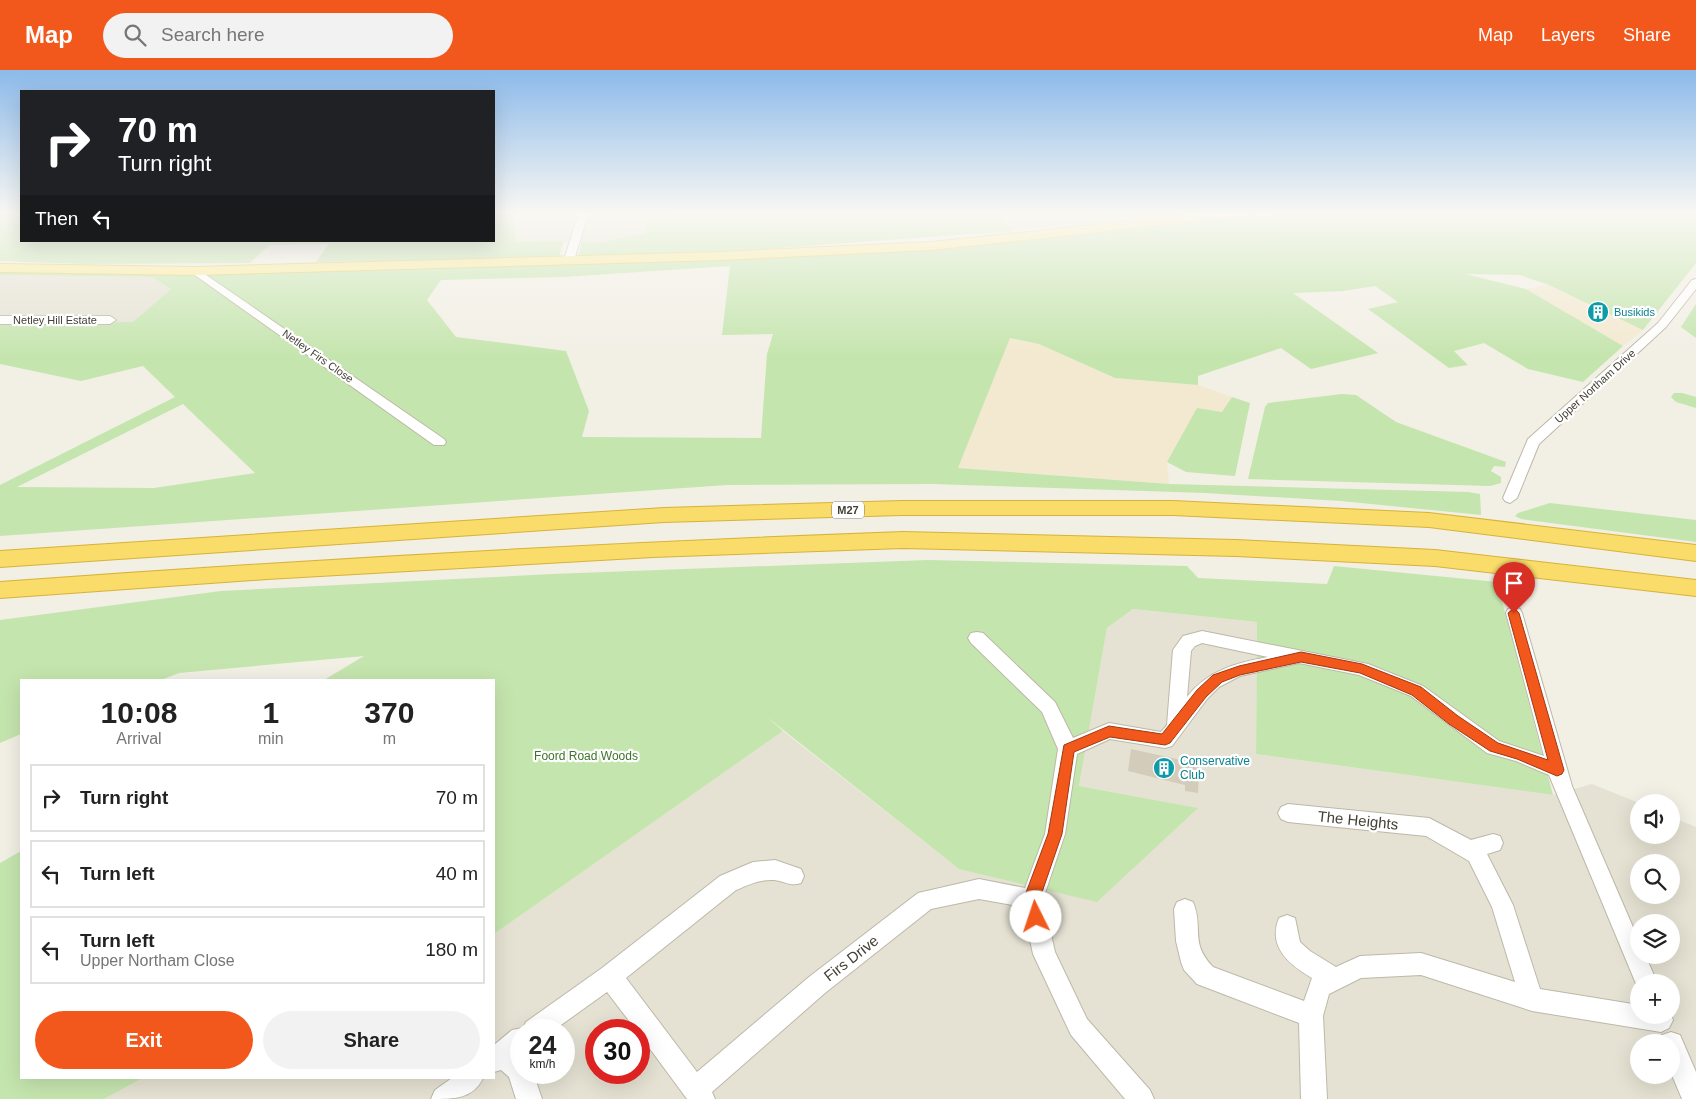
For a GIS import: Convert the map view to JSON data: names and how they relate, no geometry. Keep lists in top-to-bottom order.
{
  "streets": {
    "highway": ["M27"],
    "street": [
      "Netley Hill Estate",
      "Netley Firs Close",
      "Upper Northam Drive",
      "The Heights",
      "Firs Drive"
    ]
  },
  "parks": ["Foord Road Woods"],
  "places": {
    "building": ["Busikids", "Conservative Club"]
  },
  "page": {
    "header": "Map",
    "search": "Search here",
    "nav": ["Map", "Layers", "Share"],
    "turn": ["70 m", "Turn right"],
    "then": "Then",
    "eta": [
      "10:08",
      "Arrival",
      "1",
      "min",
      "370",
      "m"
    ],
    "list": [
      {
        "name": "Turn right",
        "value": "70 m"
      },
      {
        "name": "Turn left",
        "value": "40 m"
      },
      {
        "name": "Turn left",
        "note": "Upper Northam Close",
        "value": "180 m"
      }
    ],
    "map_buttons": ["+", "−"],
    "buttons": ["Exit", "Share"],
    "speed": "24 km/h",
    "limit": "30"
  }
}
